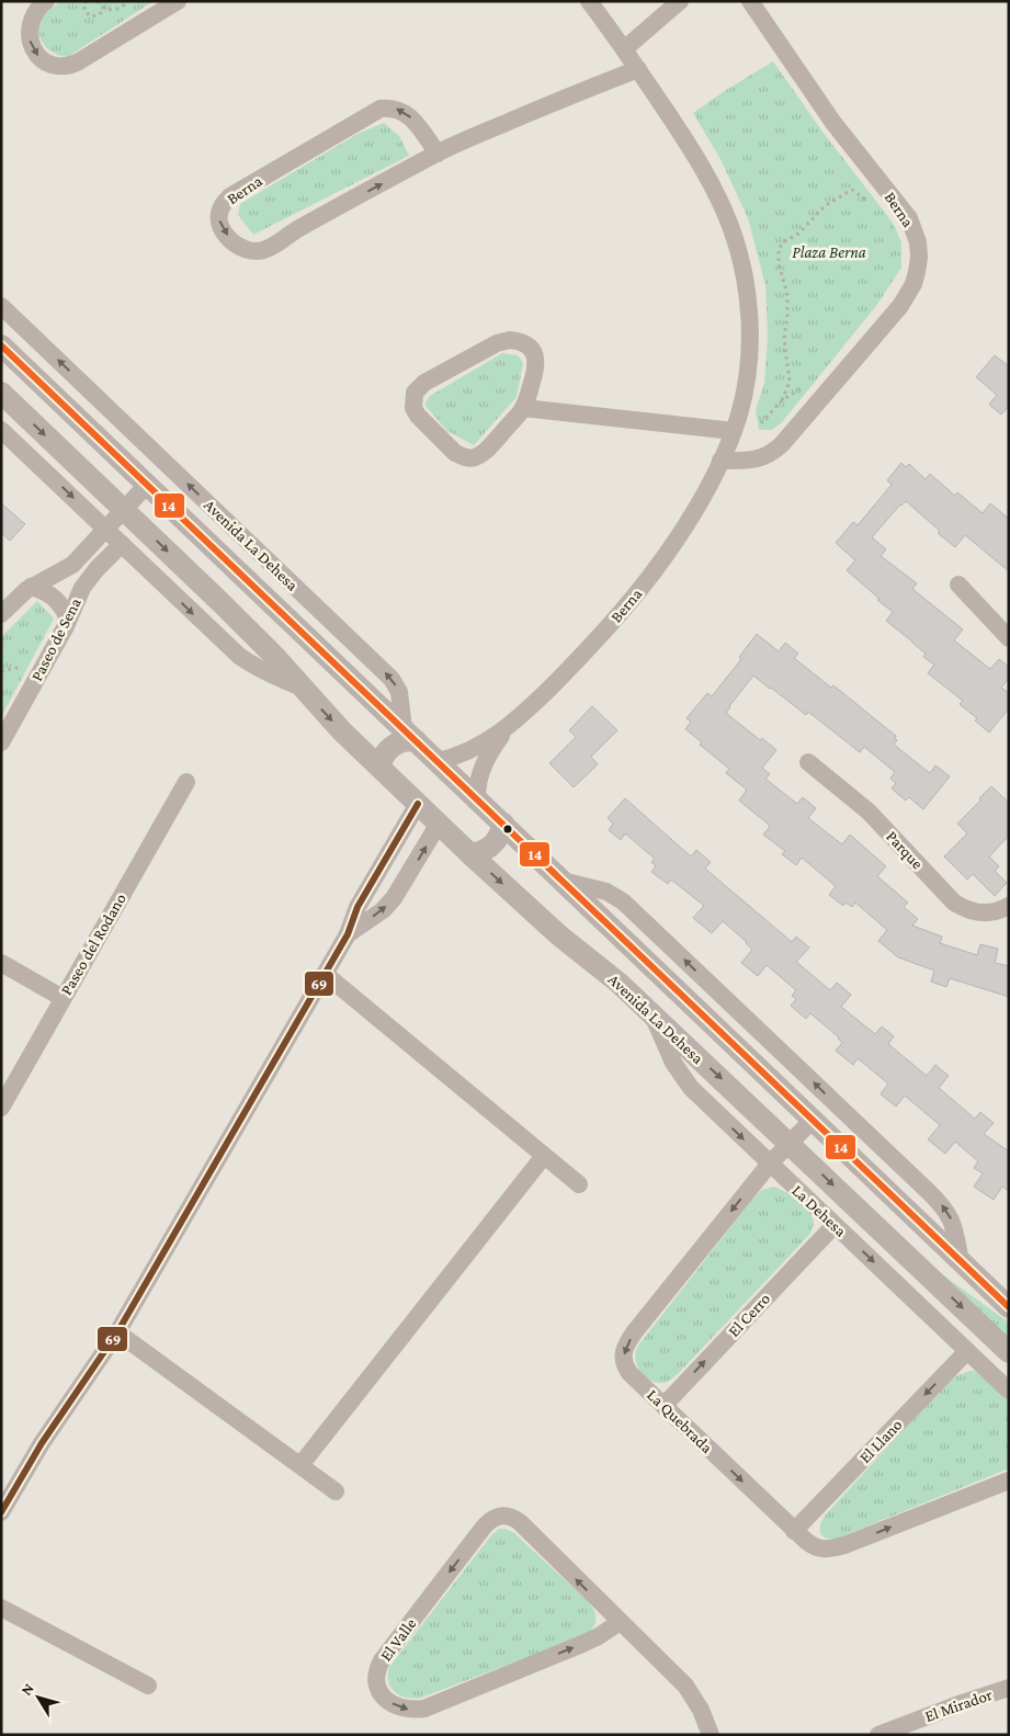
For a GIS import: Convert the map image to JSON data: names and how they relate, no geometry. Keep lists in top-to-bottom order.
{
  "streets": {
    "street": [
      "Berna",
      "Avenida La Dehesa",
      "Paseo de Sena",
      "Parque",
      "Paseo del Rodano",
      "La Dehesa",
      "El Cerro",
      "La Quebrada",
      "El Llano",
      "El Valle",
      "El Mirador"
    ]
  },
  "crossings": [
    ["Berna", "Avenida La Dehesa"],
    ["Avenida La Dehesa", "Paseo de Sena"],
    ["Avenida La Dehesa", "La Dehesa"],
    ["Avenida La Dehesa", "La Quebrada"],
    ["La Dehesa", "El Cerro"],
    ["La Dehesa", "La Quebrada"],
    ["La Dehesa", "El Llano"],
    ["El Cerro", "La Quebrada"],
    ["La Quebrada", "El Llano"]
  ],
  "one_way": ["La Dehesa", "El Cerro", "El Llano"],
  "parks": ["Plaza Berna"],
  "lines": ["transit line 14", "transit line 69"],
  "north": "top left"
}
